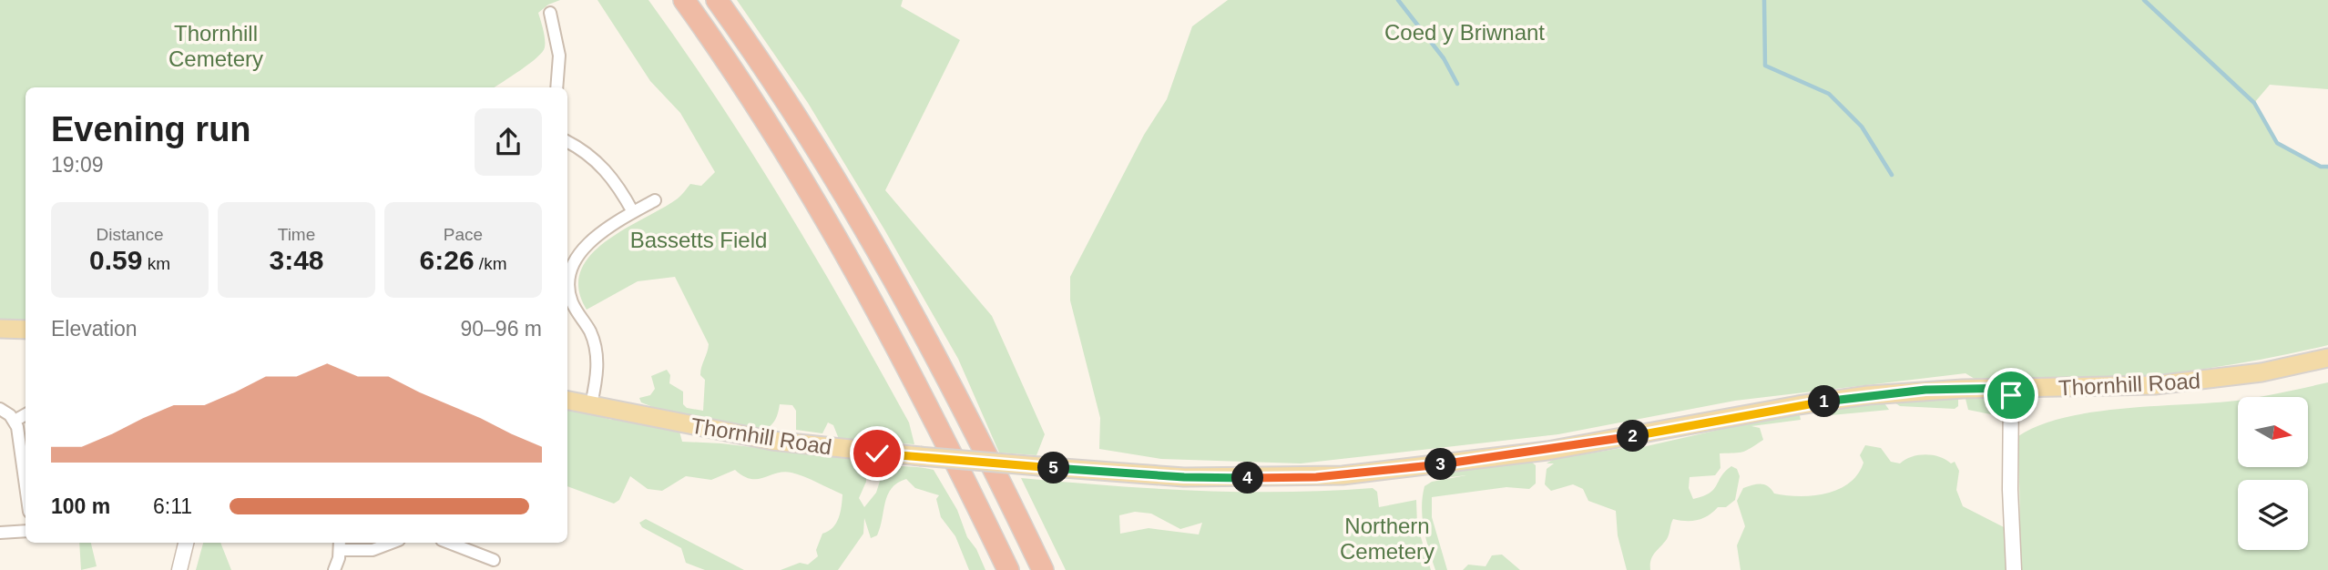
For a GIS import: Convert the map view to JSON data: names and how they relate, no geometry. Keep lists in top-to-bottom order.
{
  "streets": {
    "main road": ["Thornhill Road"]
  },
  "parks": [
    "Coed y Briwnant",
    "Thornhill Cemetery",
    "Bassetts Field",
    "Northern Cemetery"
  ],
  "north": "right",
  "page": {
    "heading": ["Evening run", "19:09"],
    "stats": [
      ["Distance", "0.59 km"],
      ["Time", "3:48"],
      ["Pace", "6:26 /km"]
    ],
    "chart": ["Elevation", "90–96 m"],
    "pins": [
      "1",
      "2",
      "3",
      "5",
      "4"
    ],
    "list": [
      {
        "name": "100 m",
        "note": "6:11"
      }
    ]
  }
}
